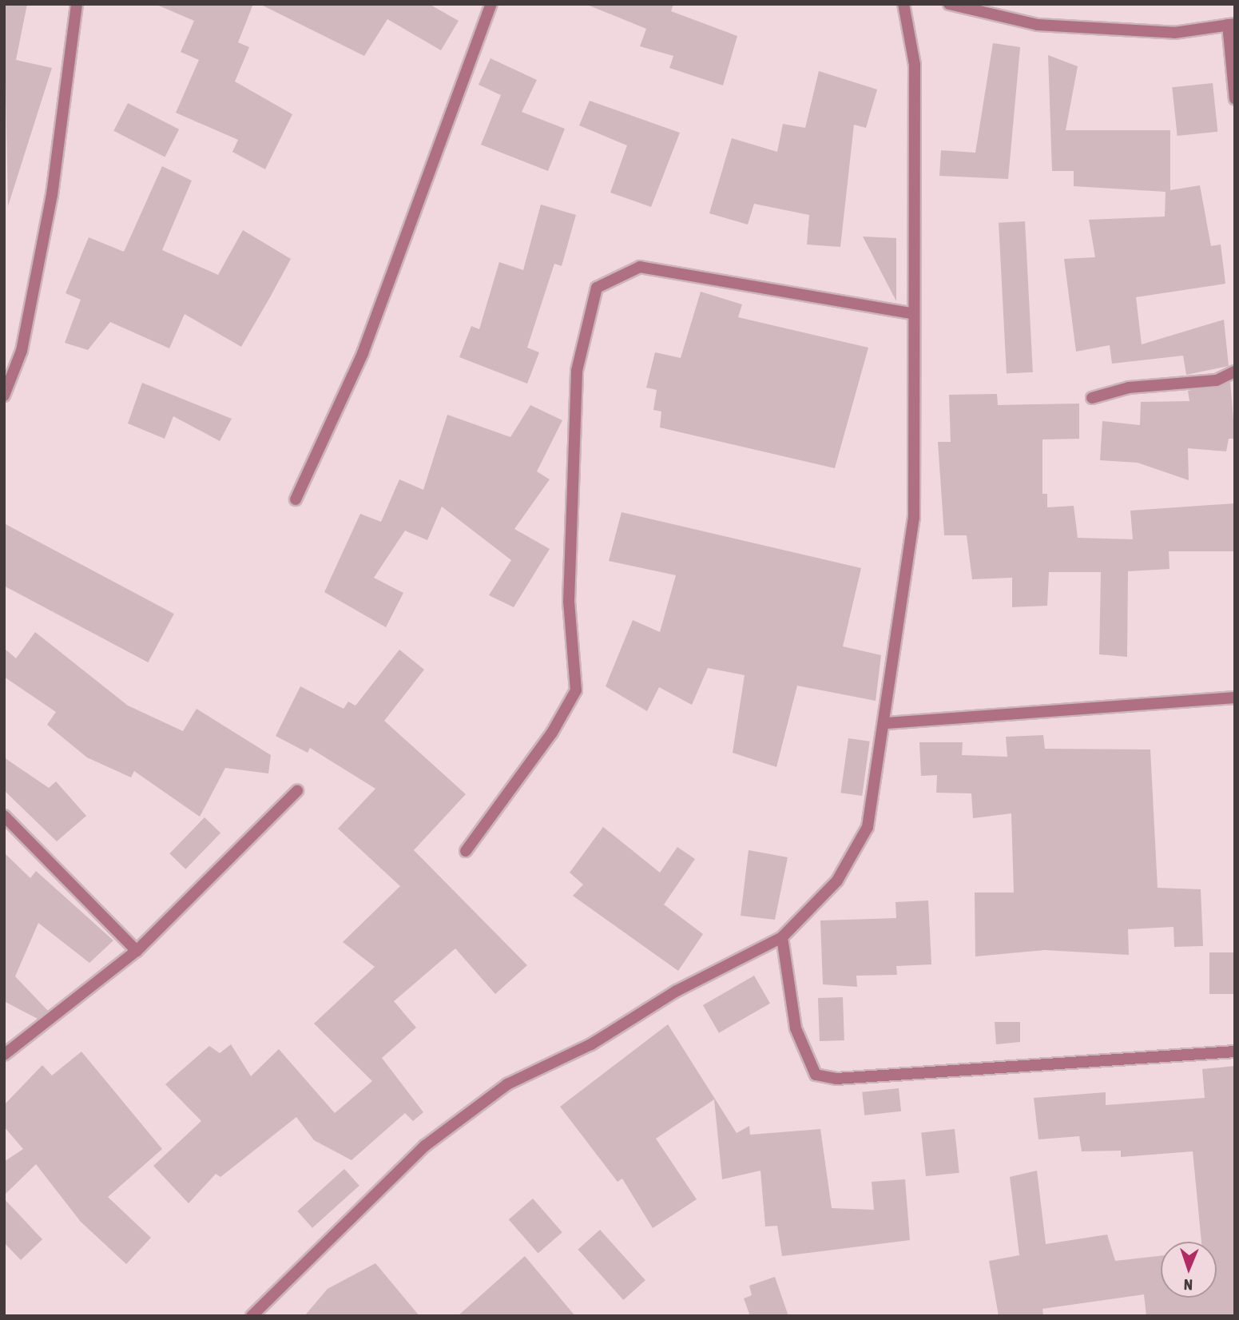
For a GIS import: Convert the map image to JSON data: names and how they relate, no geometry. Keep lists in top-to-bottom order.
{
  "north": "bottom"
}
